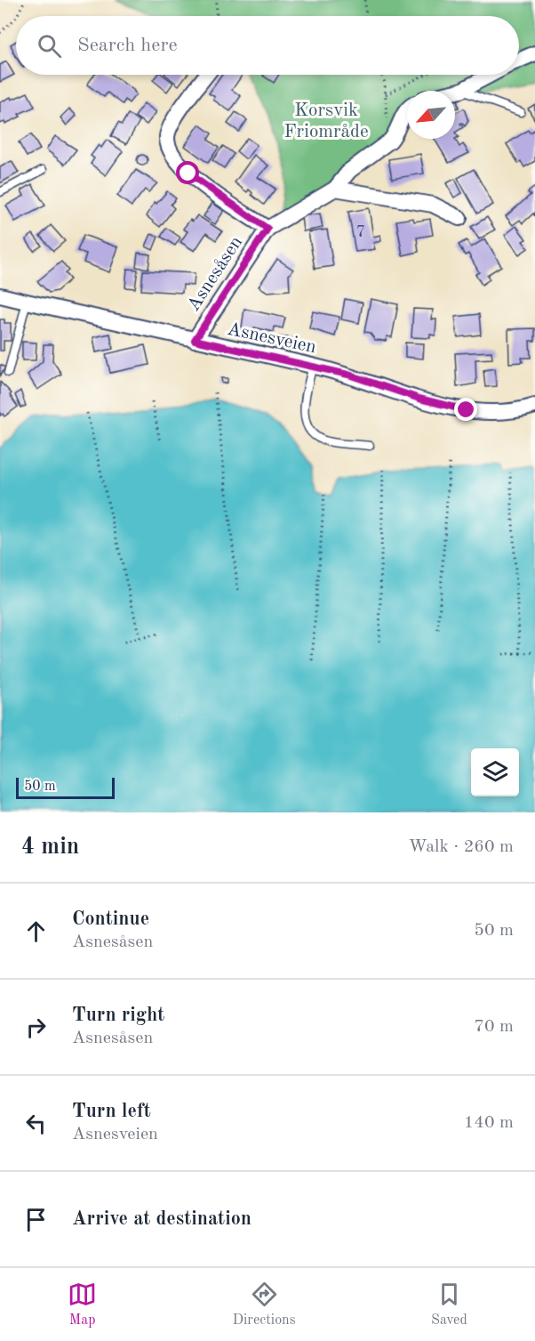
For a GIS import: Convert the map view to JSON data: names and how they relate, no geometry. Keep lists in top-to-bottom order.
{
  "streets": {
    "street": ["Asnesåsen", "Asnesveien"]
  },
  "crossings": [
    ["Asnesåsen", "Asnesveien"]
  ],
  "parks": ["Korsvik Friområde"],
  "house_numbers": ["7"],
  "scale_bar": "50 m",
  "north": "bottom left",
  "page": {
    "search": "Search here",
    "scale": "50 m",
    "heading": ["4 min", "Walk · 260 m"],
    "list": [
      ["Continue", "Asnesåsen", "50 m"],
      ["Turn right", "Asnesåsen", "70 m"],
      ["Turn left", "Asnesveien", "140 m"],
      "Arrive at destination"
    ],
    "nav": ["Map", "Directions", "Saved"]
  }
}
